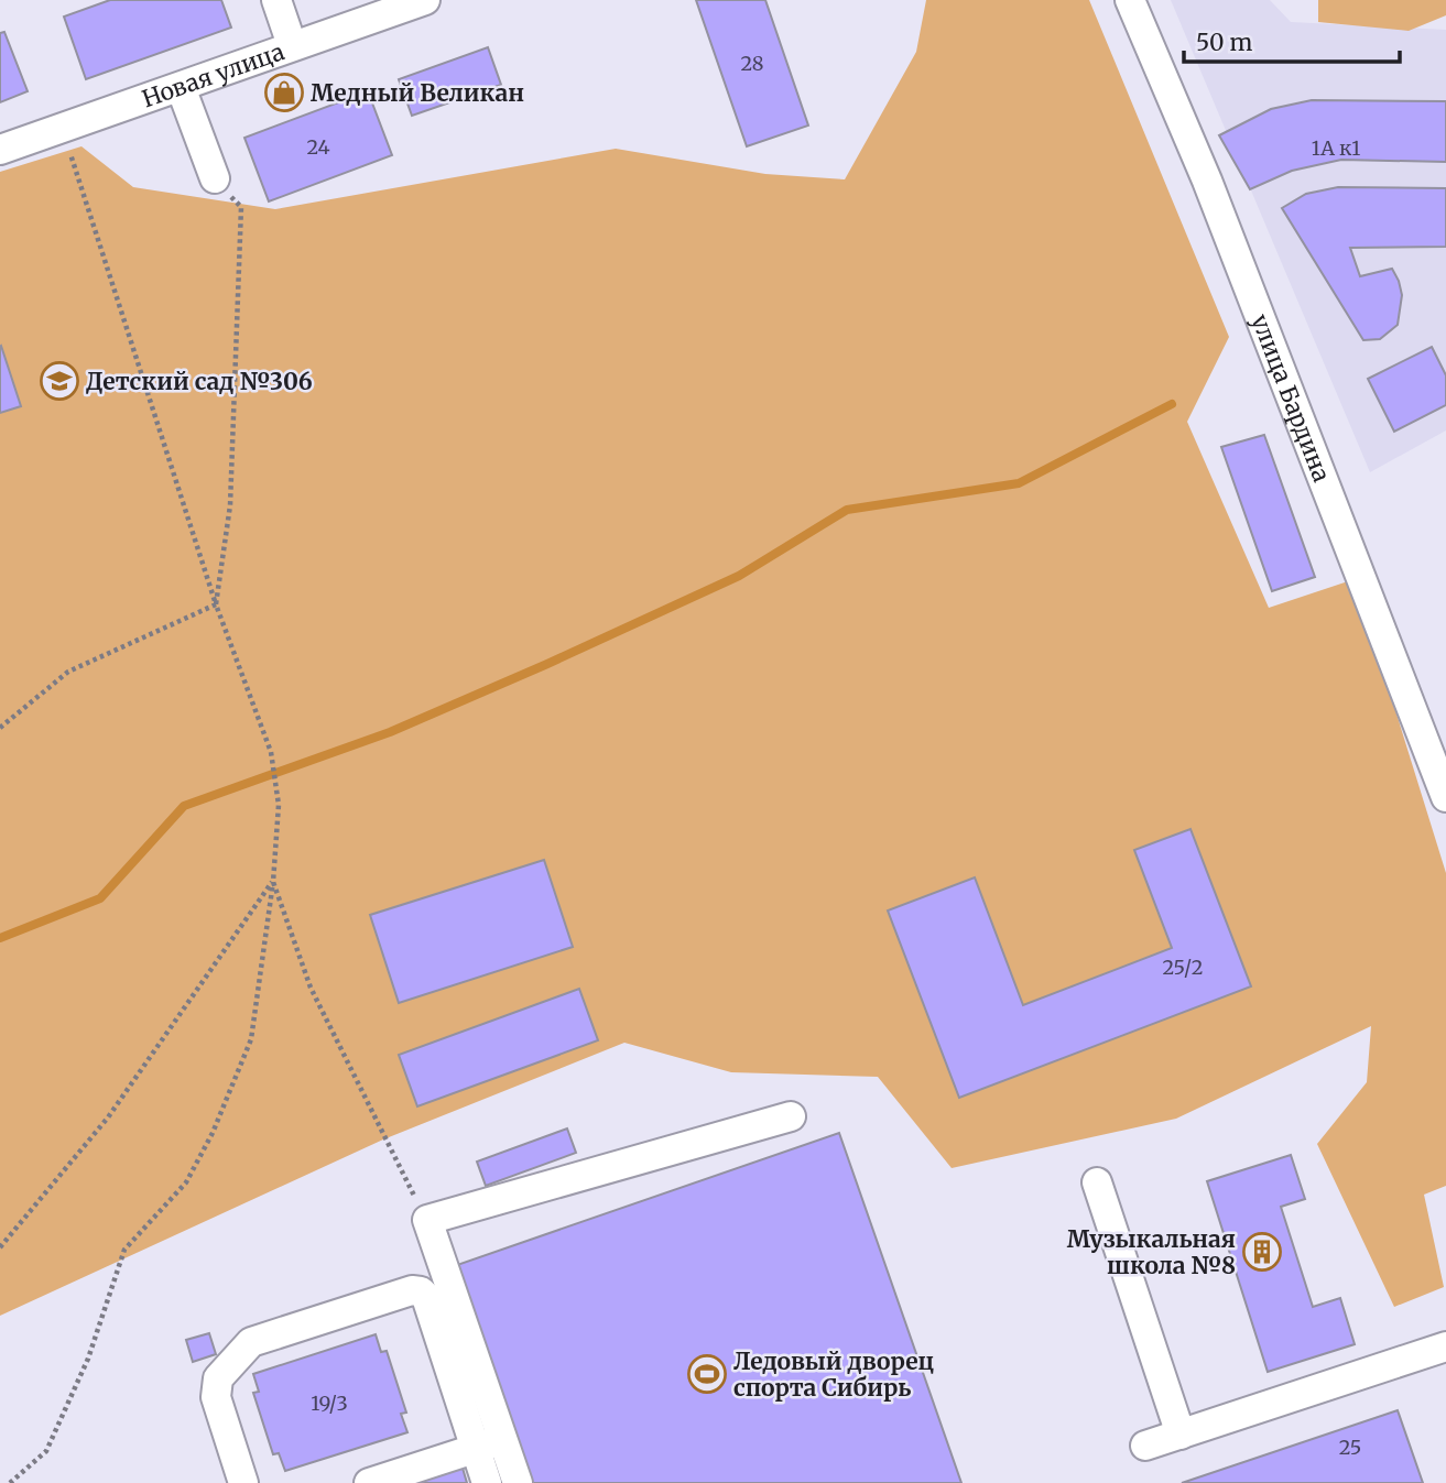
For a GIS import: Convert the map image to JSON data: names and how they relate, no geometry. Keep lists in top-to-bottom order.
{
  "streets": {
    "street": ["Новая улица", "улица Бардина"]
  },
  "places": {
    "shop": ["Медный Великан"],
    "school or university": ["Детский сад №306"],
    "building": ["Музыкальная школа №8"],
    "sports": ["Ледовый дворец спорта Сибирь"]
  },
  "house_numbers": [
    "28",
    "24",
    "1А к1",
    "25/2",
    "19/3",
    "25"
  ],
  "scale_bar": "50 m"
}
